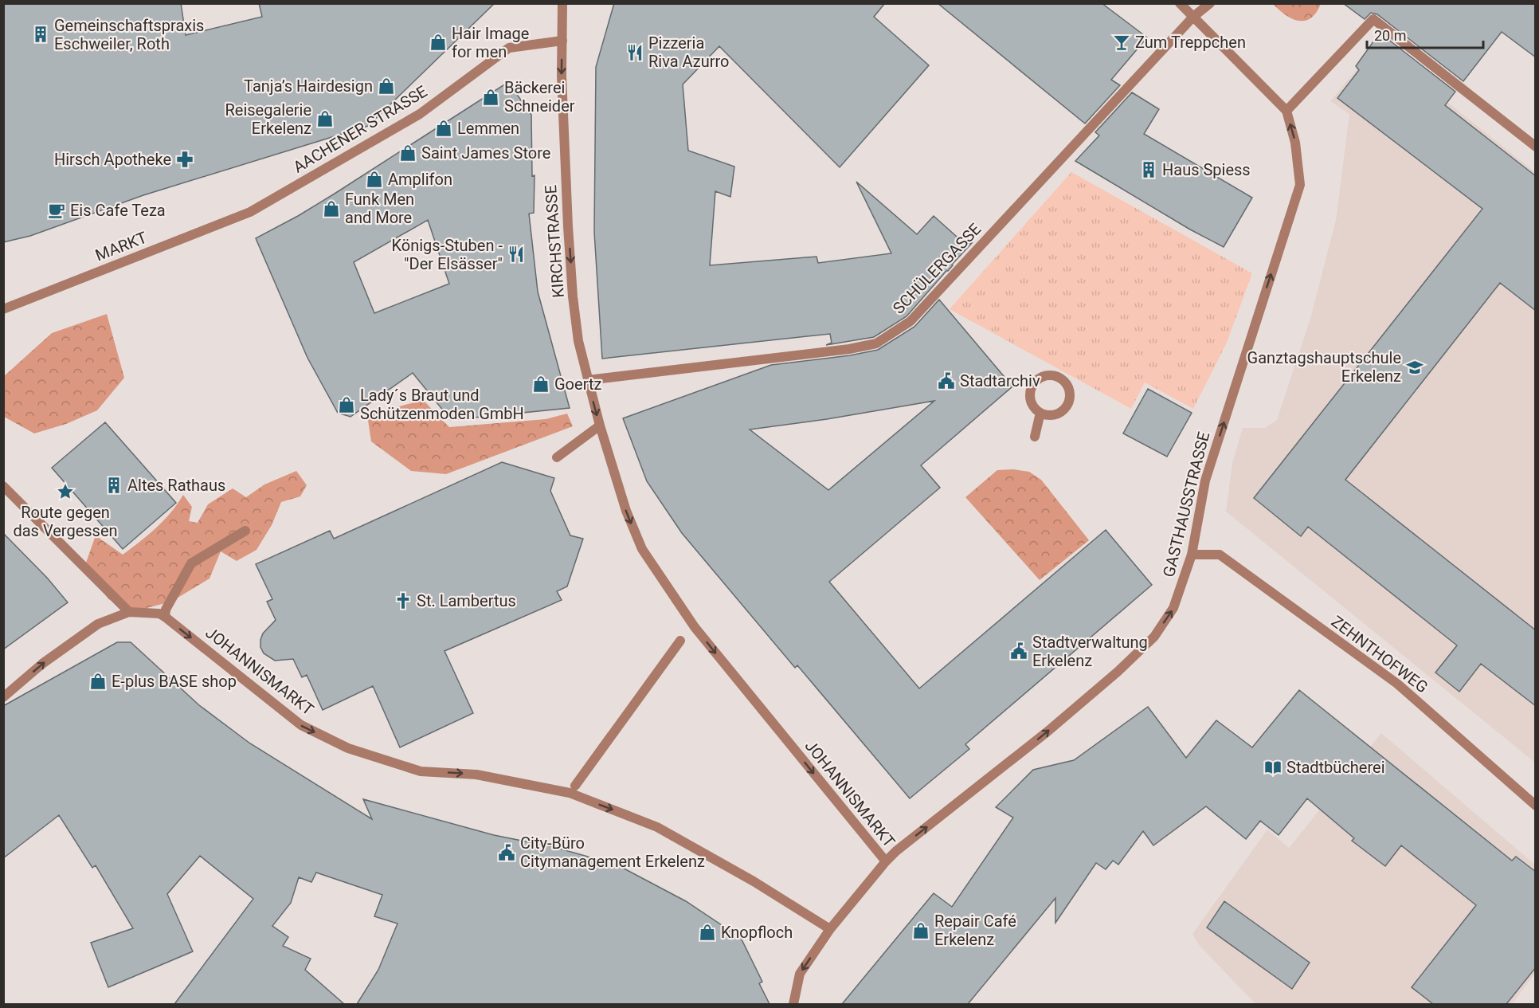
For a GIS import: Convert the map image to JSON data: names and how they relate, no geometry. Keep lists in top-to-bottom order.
{
  "streets": {
    "street": [
      "AACHENER STRASSE",
      "KIRCHSTRASSE",
      "MARKT",
      "SCHÜLERGASSE",
      "GASTHAUSSTRASSE",
      "ZEHNTHOFWEG",
      "JOHANNISMARKT"
    ]
  },
  "crossings": [
    ["AACHENER STRASSE", "KIRCHSTRASSE"],
    ["AACHENER STRASSE", "MARKT"],
    ["KIRCHSTRASSE", "SCHÜLERGASSE"],
    ["KIRCHSTRASSE", "JOHANNISMARKT"],
    ["SCHÜLERGASSE", "GASTHAUSSTRASSE"],
    ["GASTHAUSSTRASSE", "ZEHNTHOFWEG"],
    ["GASTHAUSSTRASSE", "JOHANNISMARKT"]
  ],
  "one_way": ["KIRCHSTRASSE", "GASTHAUSSTRASSE", "JOHANNISMARKT"],
  "places": {
    "building": ["Gemeinschaftspraxis Eschweiler, Roth", "Haus Spiess", "Altes Rathaus"],
    "shop": [
      "Hair Image for men",
      "Tanja’s Hairdesign",
      "Bäckerei Schneider",
      "Reisegalerie Erkelenz",
      "Lemmen",
      "Saint James Store",
      "Amplifon",
      "Funk Men and More",
      "Goertz",
      "Lady´s Braut und Schützenmoden GmbH",
      "E-plus BASE shop",
      "Repair Café Erkelenz",
      "Knopfloch"
    ],
    "bar": ["Zum Treppchen"],
    "restaurant": ["Pizzeria Riva Azurro", "Königs-Stuben - \"Der Elsässer\""],
    "pharmacy": ["Hirsch Apotheke"],
    "cafe": ["Eis Cafe Teza"],
    "school or university": ["Ganztagshauptschule Erkelenz"],
    "public building": ["Stadtarchiv", "Stadtverwaltung Erkelenz", "City-Büro Citymanagement Erkelenz"],
    "place": ["Route gegen das Vergessen"],
    "church": ["St. Lambertus"],
    "library": ["Stadtbücherei"]
  },
  "scale_bar": "20 m"
}
